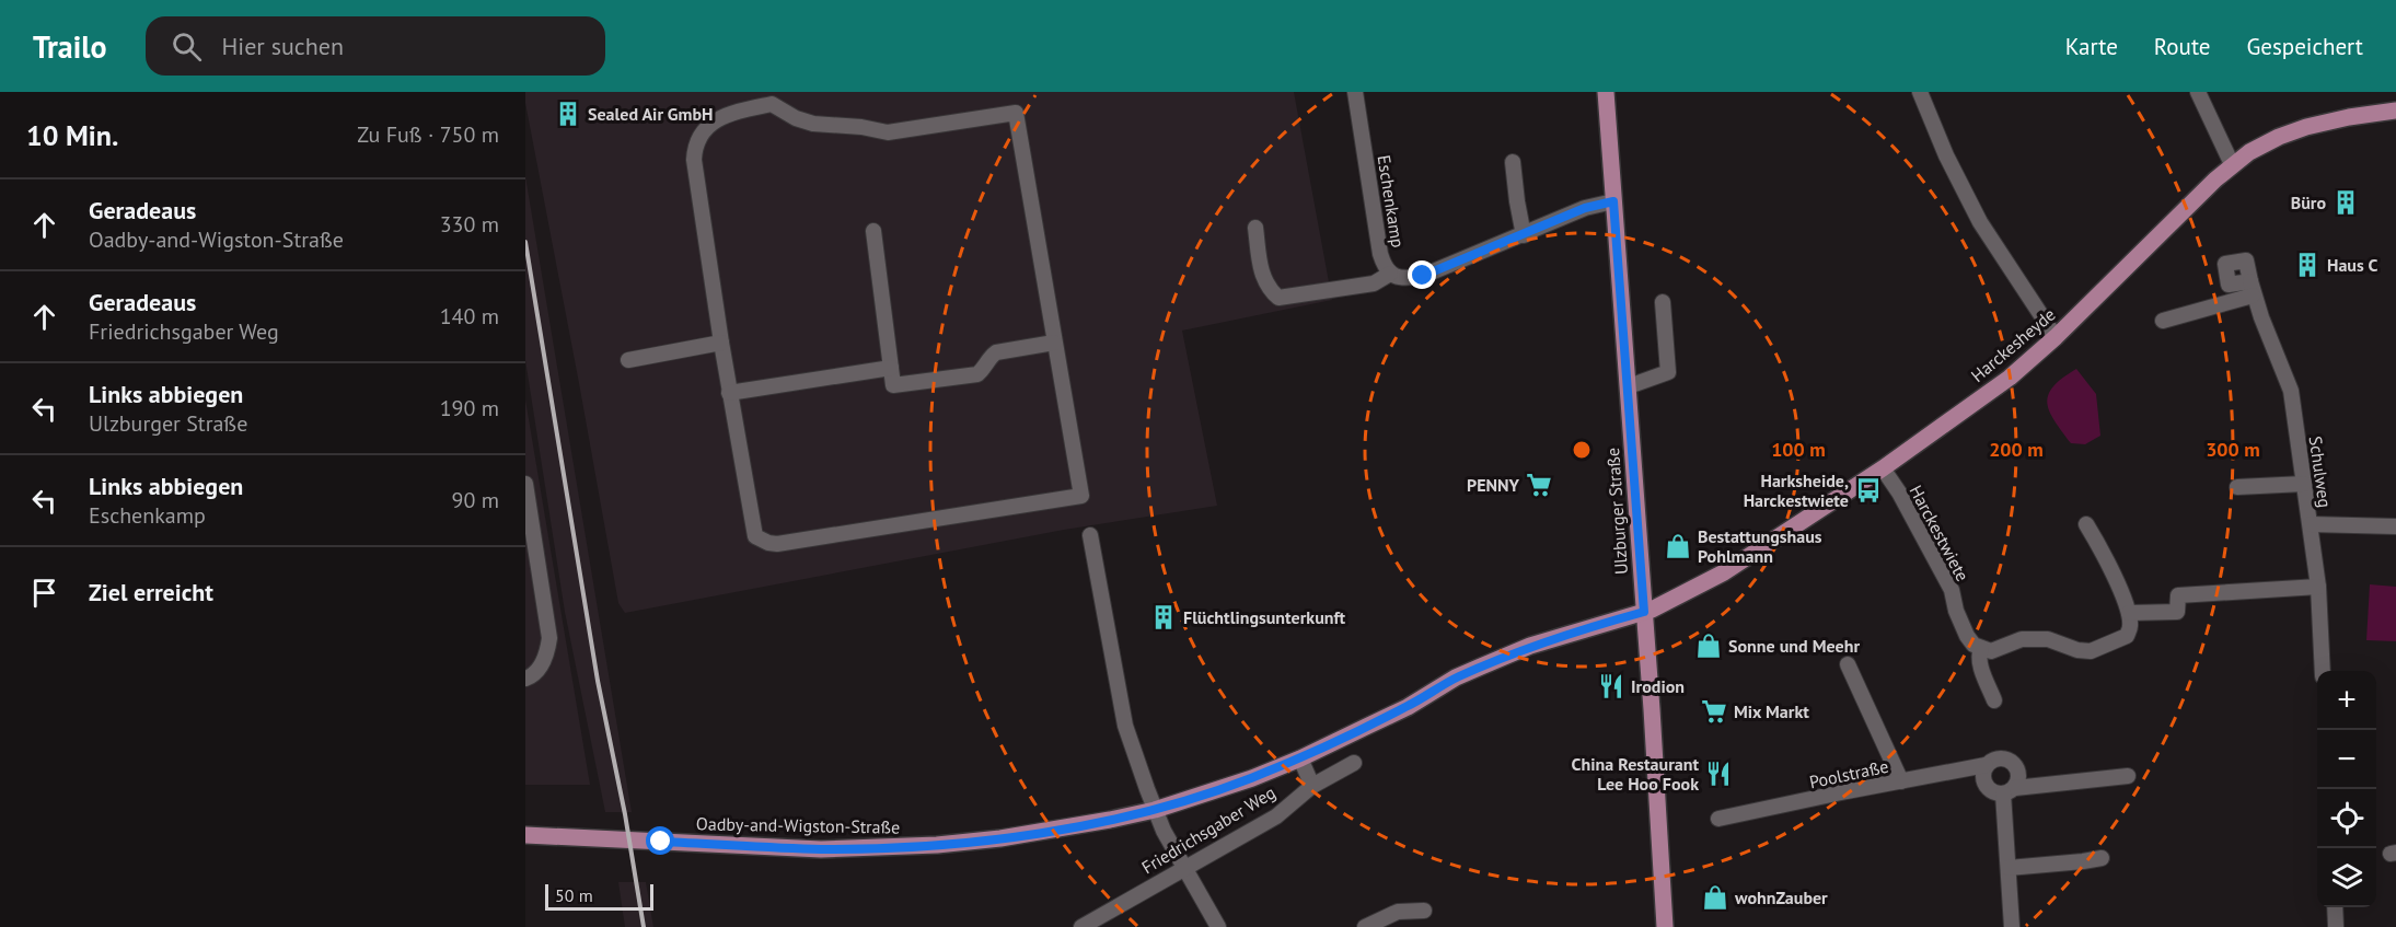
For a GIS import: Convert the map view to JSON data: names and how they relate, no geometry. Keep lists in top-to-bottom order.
{
  "streets": {
    "main road": ["Harckesheyde", "Ulzburger Straße", "Oadby-and-Wigston-Straße"],
    "street": [
      "Eschenkamp",
      "Schulweg",
      "Harckestwiete",
      "Poolstraße",
      "Friedrichsgaber Weg"
    ]
  },
  "crossings": [
    ["Eschenkamp", "Ulzburger Straße"],
    ["Harckesheyde", "Ulzburger Straße"],
    ["Harckesheyde", "Harckestwiete"],
    ["Harckesheyde", "Oadby-and-Wigston-Straße"],
    ["Ulzburger Straße", "Oadby-and-Wigston-Straße"]
  ],
  "places": {
    "building": [
      "Sealed Air GmbH",
      "Büro",
      "Haus C",
      "Flüchtlingsunterkunft"
    ],
    "supermarket": ["PENNY", "Mix Markt"],
    "bus stop": ["Harksheide, Harckestwiete"],
    "shop": ["Bestattungshaus Pohlmann", "Sonne und Meehr", "wohnZauber"],
    "restaurant": ["Irodion", "China Restaurant Lee Hoo Fook"]
  },
  "scale_bar": "50 m",
  "page": {
    "header": "Trailo",
    "search": "Hier suchen",
    "nav": ["Karte", "Route", "Gespeichert"],
    "heading": ["10 Min.", "Zu Fuß · 750 m"],
    "list": [
      ["Geradeaus", "Oadby-and-Wigston-Straße", "330 m"],
      ["Geradeaus", "Friedrichsgaber Weg", "140 m"],
      ["Links abbiegen", "Ulzburger Straße", "190 m"],
      ["Links abbiegen", "Eschenkamp", "90 m"],
      "Ziel erreicht"
    ],
    "map_buttons": ["+", "−"],
    "scale": "50 m"
  },
  "rings": ["100 m", "200 m", "300 m"]
}
